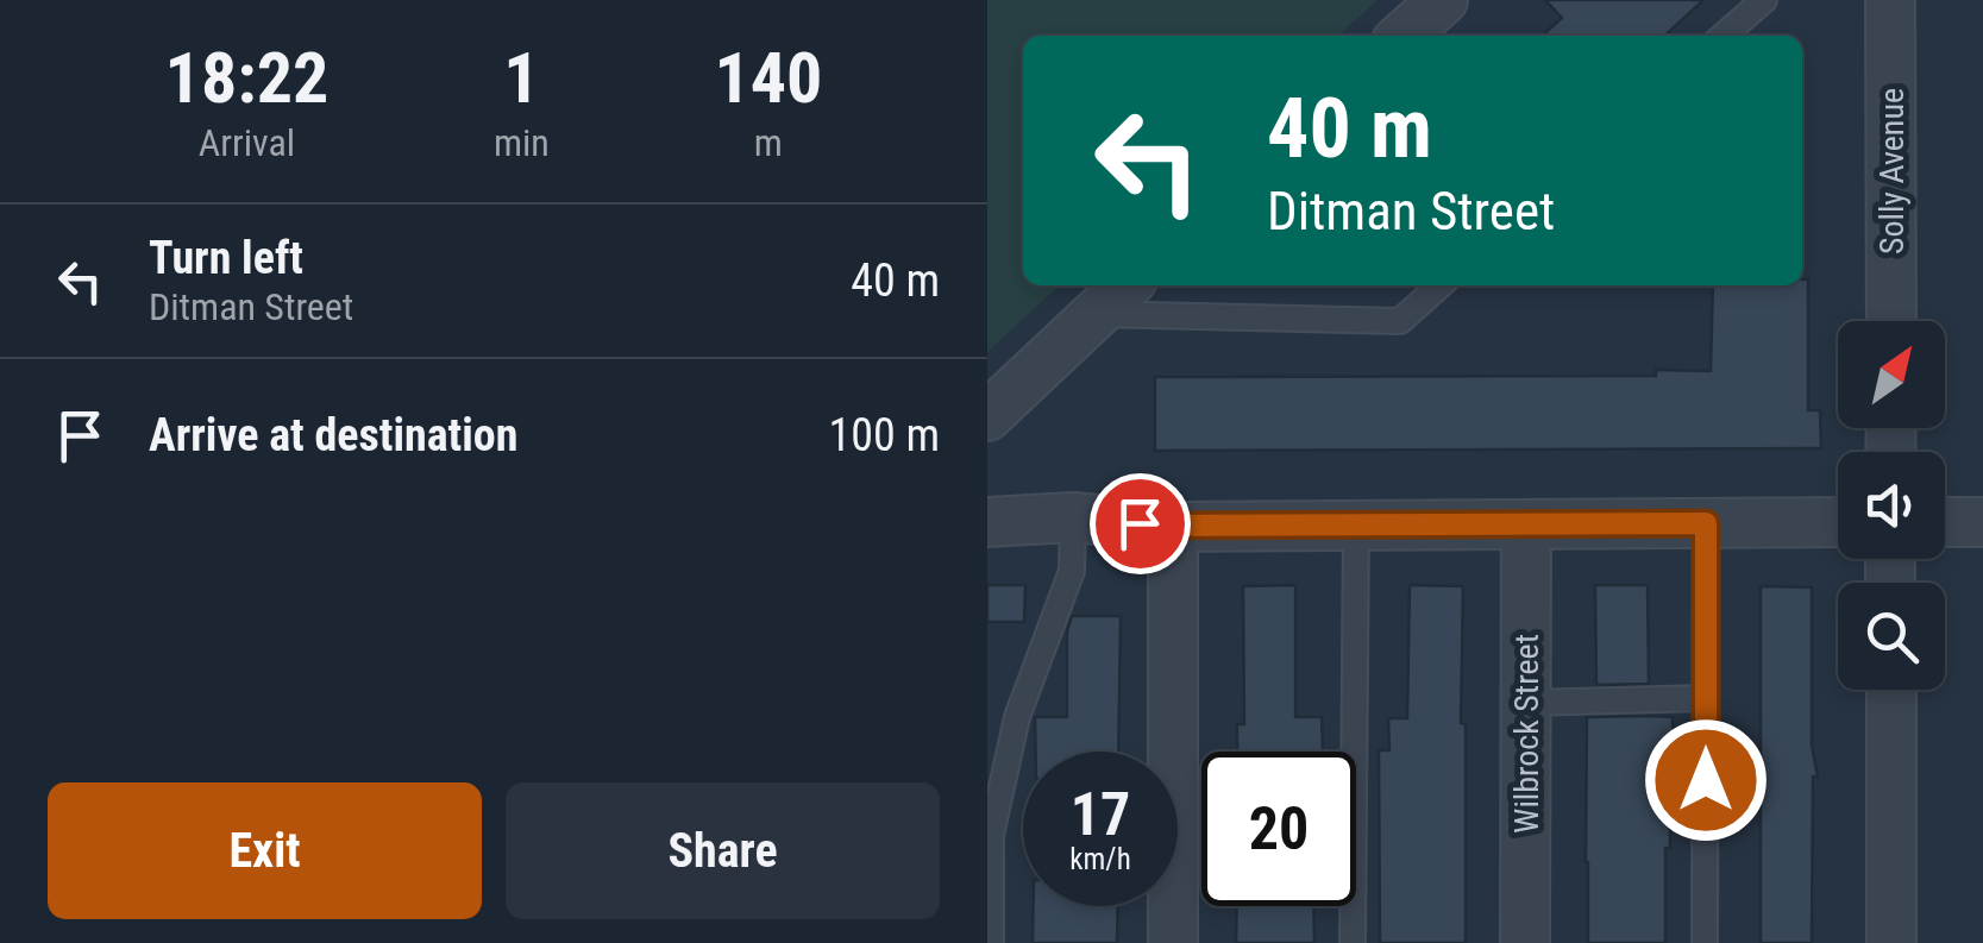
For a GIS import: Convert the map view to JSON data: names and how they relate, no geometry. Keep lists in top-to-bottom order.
{
  "streets": {
    "street": ["Solly Avenue", "Wilbrock Street"]
  },
  "north": "top right",
  "page": {
    "eta": [
      "18:22",
      "Arrival",
      "1",
      "min",
      "140",
      "m"
    ],
    "turn": ["40 m", "Ditman Street"],
    "list": [
      {
        "name": "Turn left",
        "note": "Ditman Street",
        "value": "40 m"
      },
      {
        "name": "Arrive at destination",
        "value": "100 m"
      }
    ],
    "speed": "17 km/h",
    "limit": "20",
    "buttons": ["Exit", "Share"]
  }
}
